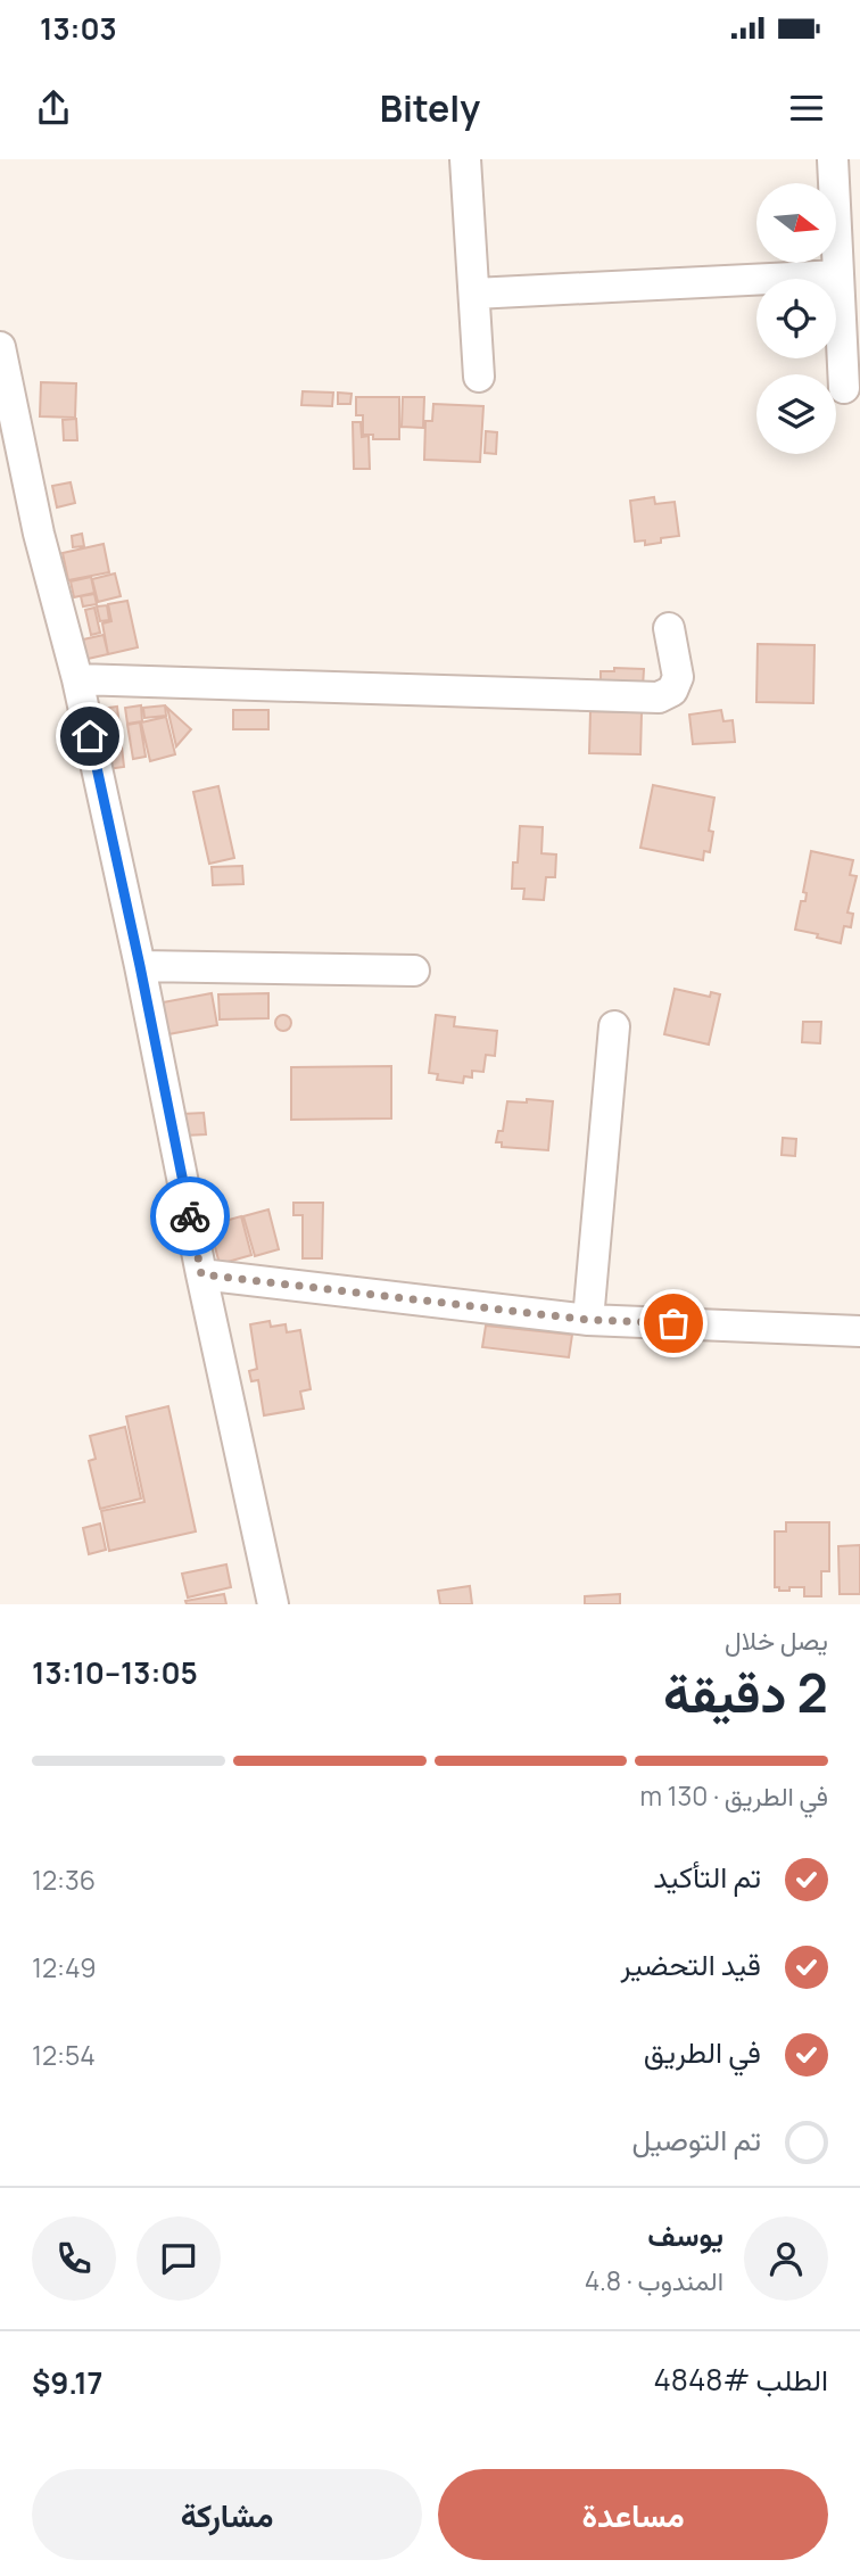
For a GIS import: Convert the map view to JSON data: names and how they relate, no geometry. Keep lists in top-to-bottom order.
{
  "north": "right",
  "page": {
    "status": "13:03",
    "header": "Bitely",
    "heading": ["2 دقيقة", "يصل خلال", "13:05–13:10"],
    "panel": [
      "يوسف",
      "المندوب · 4.8",
      "الطلب #4848",
      "$9.17"
    ],
    "bar": "في الطريق · 130 m",
    "list": [
      ["تم التأكيد", "12:36"],
      ["قيد التحضير", "12:49"],
      ["في الطريق", "12:54"],
      "تم التوصيل"
    ],
    "buttons": ["مساعدة", "مشاركة"]
  }
}
